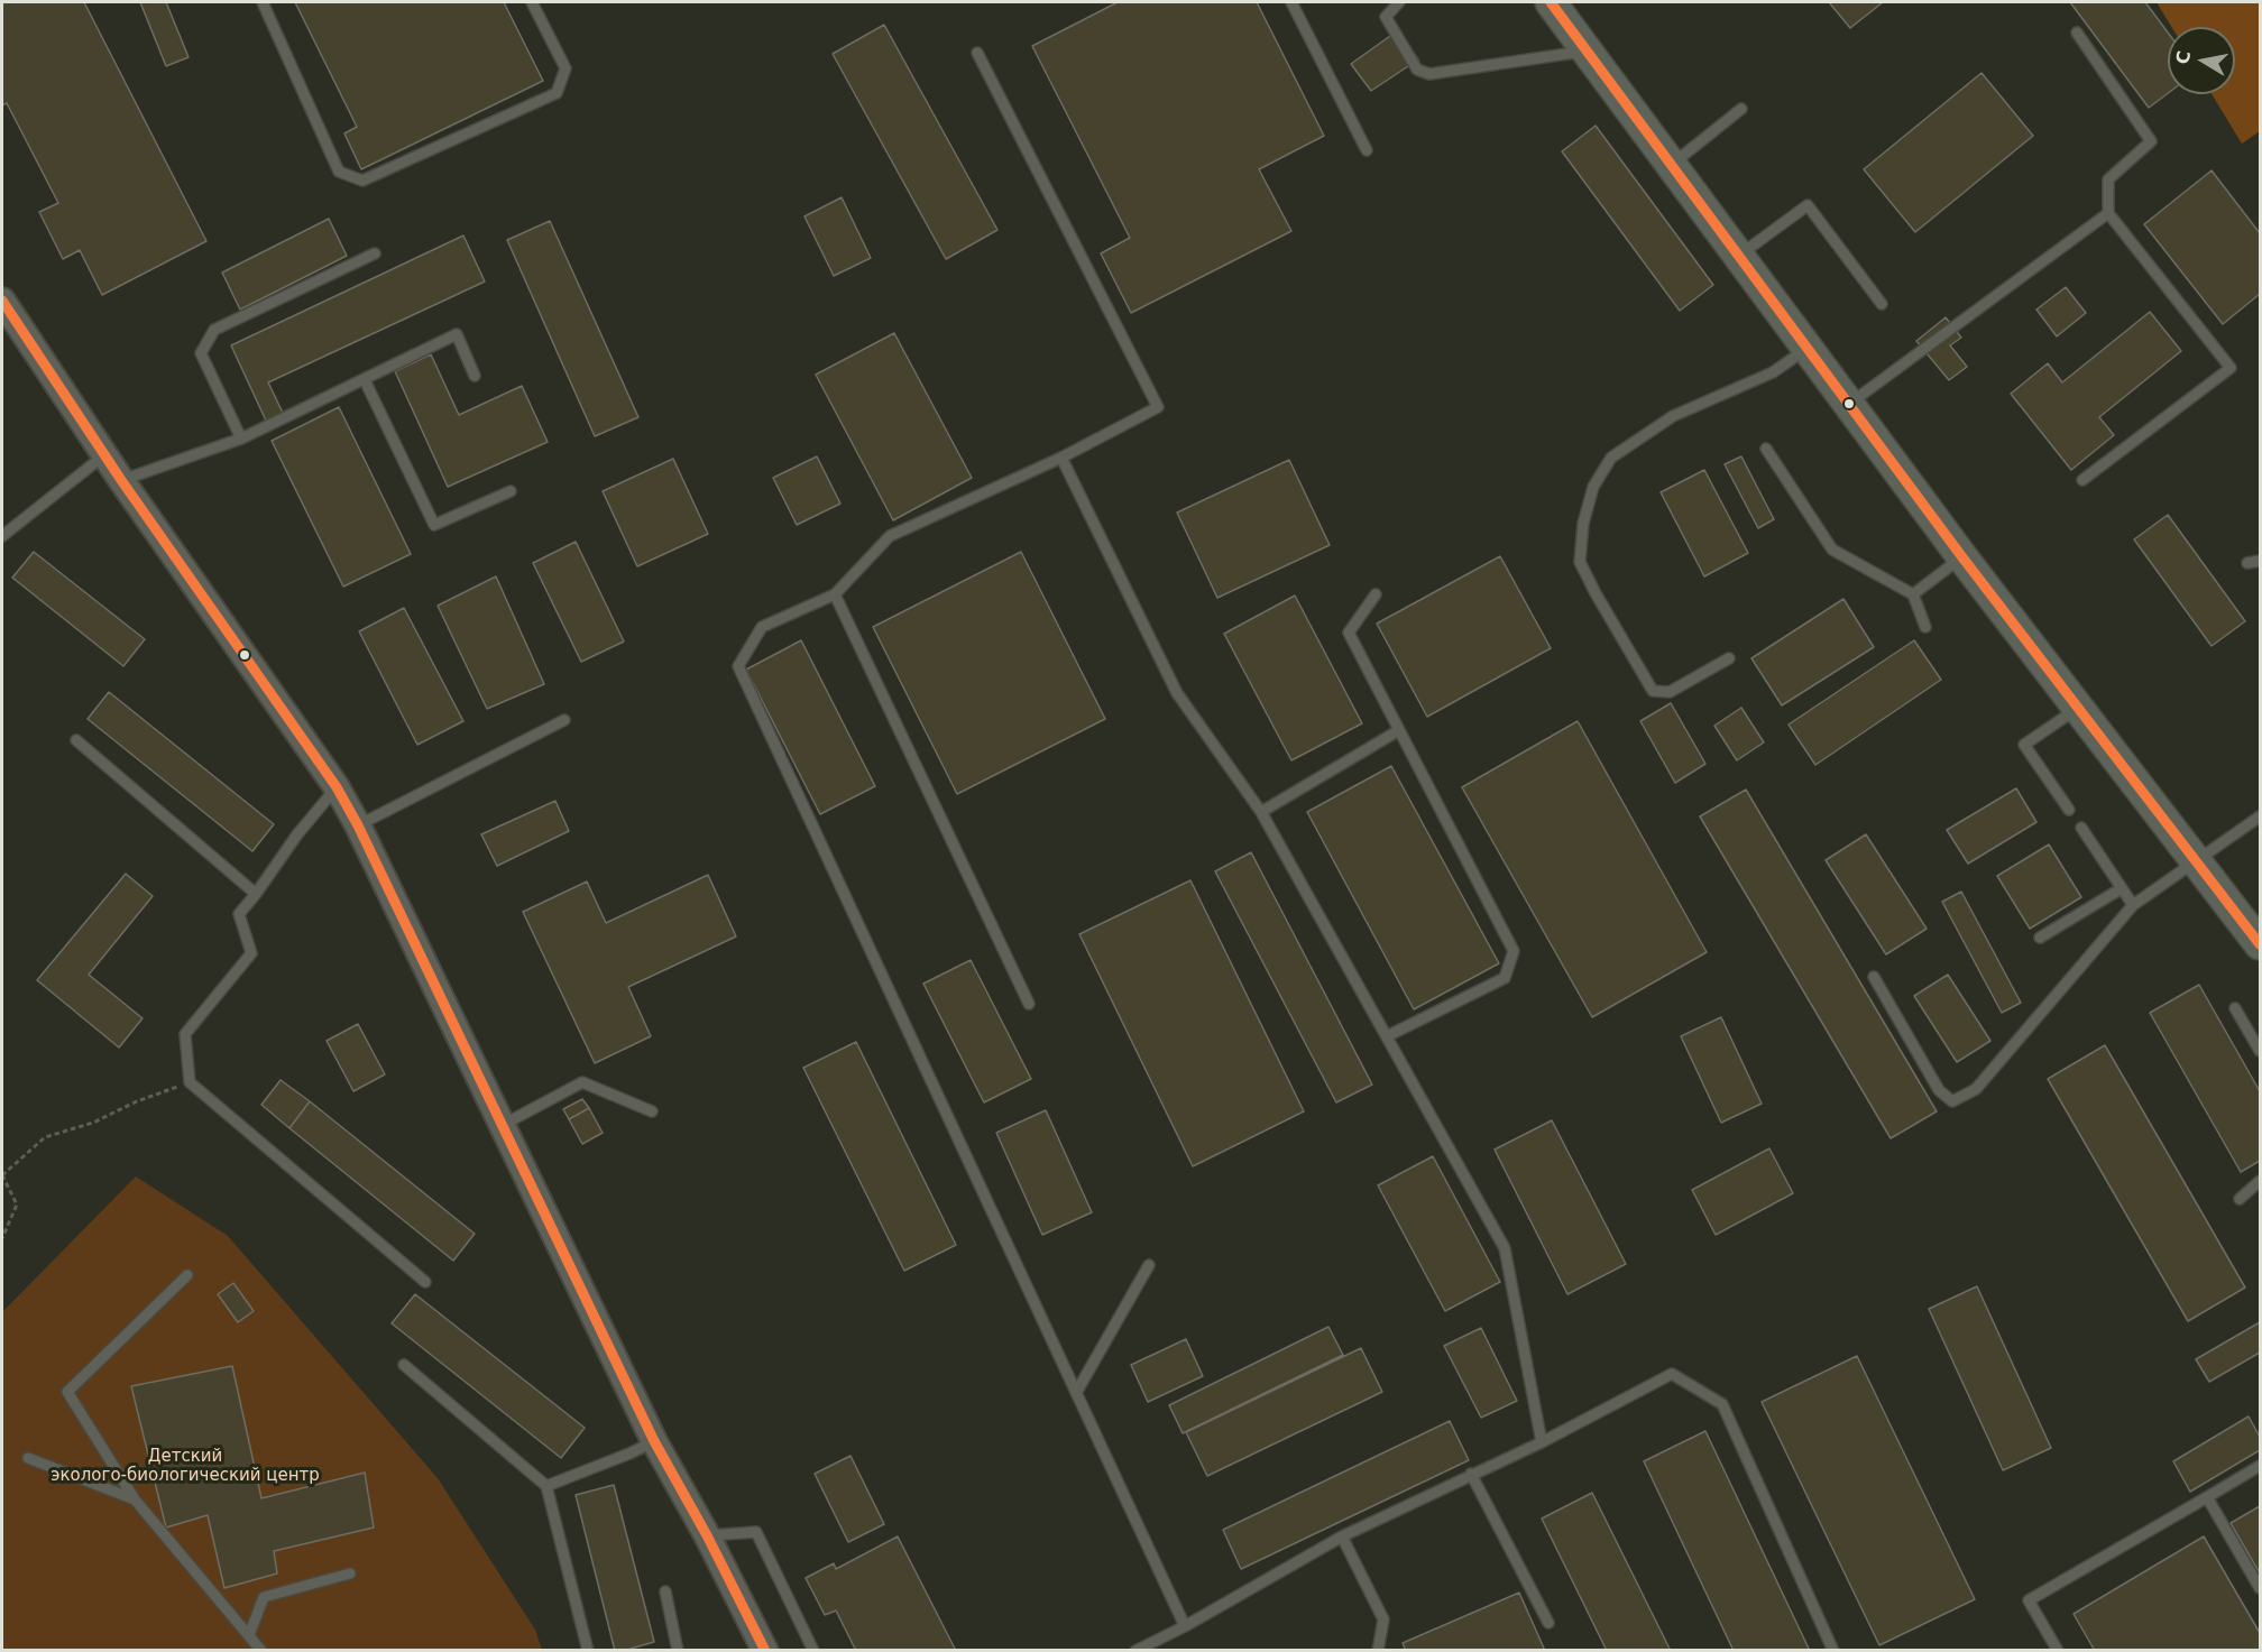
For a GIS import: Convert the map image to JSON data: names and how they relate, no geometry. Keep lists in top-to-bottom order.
{
  "parks": ["Детский эколого-биологический центр"],
  "north": "left"
}
